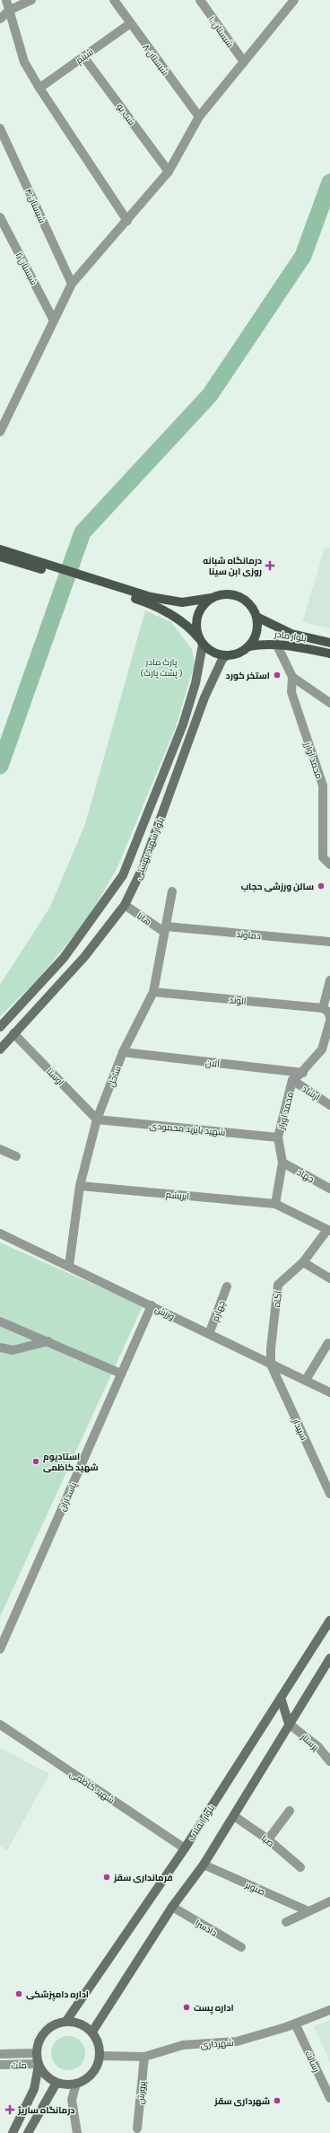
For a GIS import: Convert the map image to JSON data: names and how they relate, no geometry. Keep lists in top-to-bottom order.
{
  "streets": {
    "main road": ["بلوار مادر", "بلوار شهید بهشتی", "بلوار انقلاب"],
    "street": [
      "شبستان ۱۰",
      "شبنم",
      "شبستان ۸",
      "شب بو",
      "شبستان ۴",
      "شبستان ۲",
      "محمد اوارز",
      "هانا",
      "دماوند",
      "الوند",
      "آلان",
      "اوستا",
      "ساحل",
      "ارشاد",
      "محمد اوراز",
      "شهید بایزید محمودی",
      "جهاد",
      "ابریشم",
      "آگاه",
      "چهارم",
      "ورزش",
      "سپیدار",
      "پاسداران",
      "پرستار",
      "شهید کاظمی",
      "صبا",
      "صنوبر",
      "دادسرا",
      "شهرداری",
      "رسالت",
      "ملت",
      "پرورش"
    ]
  },
  "crossings": [
    ["شبنم", "شبستان ۸"],
    ["شبنم", "شب بو"],
    ["بلوار مادر", "بلوار شهید بهشتی"],
    ["بلوار شهید بهشتی", "هانا"],
    ["بلوار شهید بهشتی", "اوستا"],
    ["هانا", "دماوند"],
    ["هانا", "ساحل"],
    ["دماوند", "ساحل"],
    ["الوند", "ساحل"],
    ["آلان", "ساحل"],
    ["اوستا", "ساحل"],
    ["اوستا", "شهید بایزید محمودی"],
    ["ساحل", "شهید بایزید محمودی"],
    ["ساحل", "ابریشم"],
    ["ساحل", "ورزش"],
    ["ارشاد", "محمد اوراز"],
    ["محمد اوراز", "شهید بایزید محمودی"],
    ["محمد اوراز", "جهاد"],
    ["آگاه", "ورزش"],
    ["آگاه", "سپیدار"],
    ["چهارم", "ورزش"],
    ["ورزش", "سپیدار"],
    ["ورزش", "پاسداران"],
    ["شهید کاظمی", "بلوار انقلاب"],
    ["بلوار انقلاب", "شهرداری"],
    ["بلوار انقلاب", "ملت"],
    ["شهرداری", "رسالت"],
    ["شهرداری", "ملت"],
    ["شهرداری", "پرورش"]
  ],
  "parks": ["پارک مادر (پشت پارک )"],
  "places": {
    "health": ["درمانگاه شبانه روزی ابن سینا", "درمانگاه ساریژ"],
    "other": [
      "استخر کورد",
      "سالن ورزشی حجاب",
      "استادیوم شهید کاظمی",
      "فرمانداری سقز",
      "اداره دامپزشکی",
      "اداره پست",
      "شهرداری سقز"
    ]
  }
}
